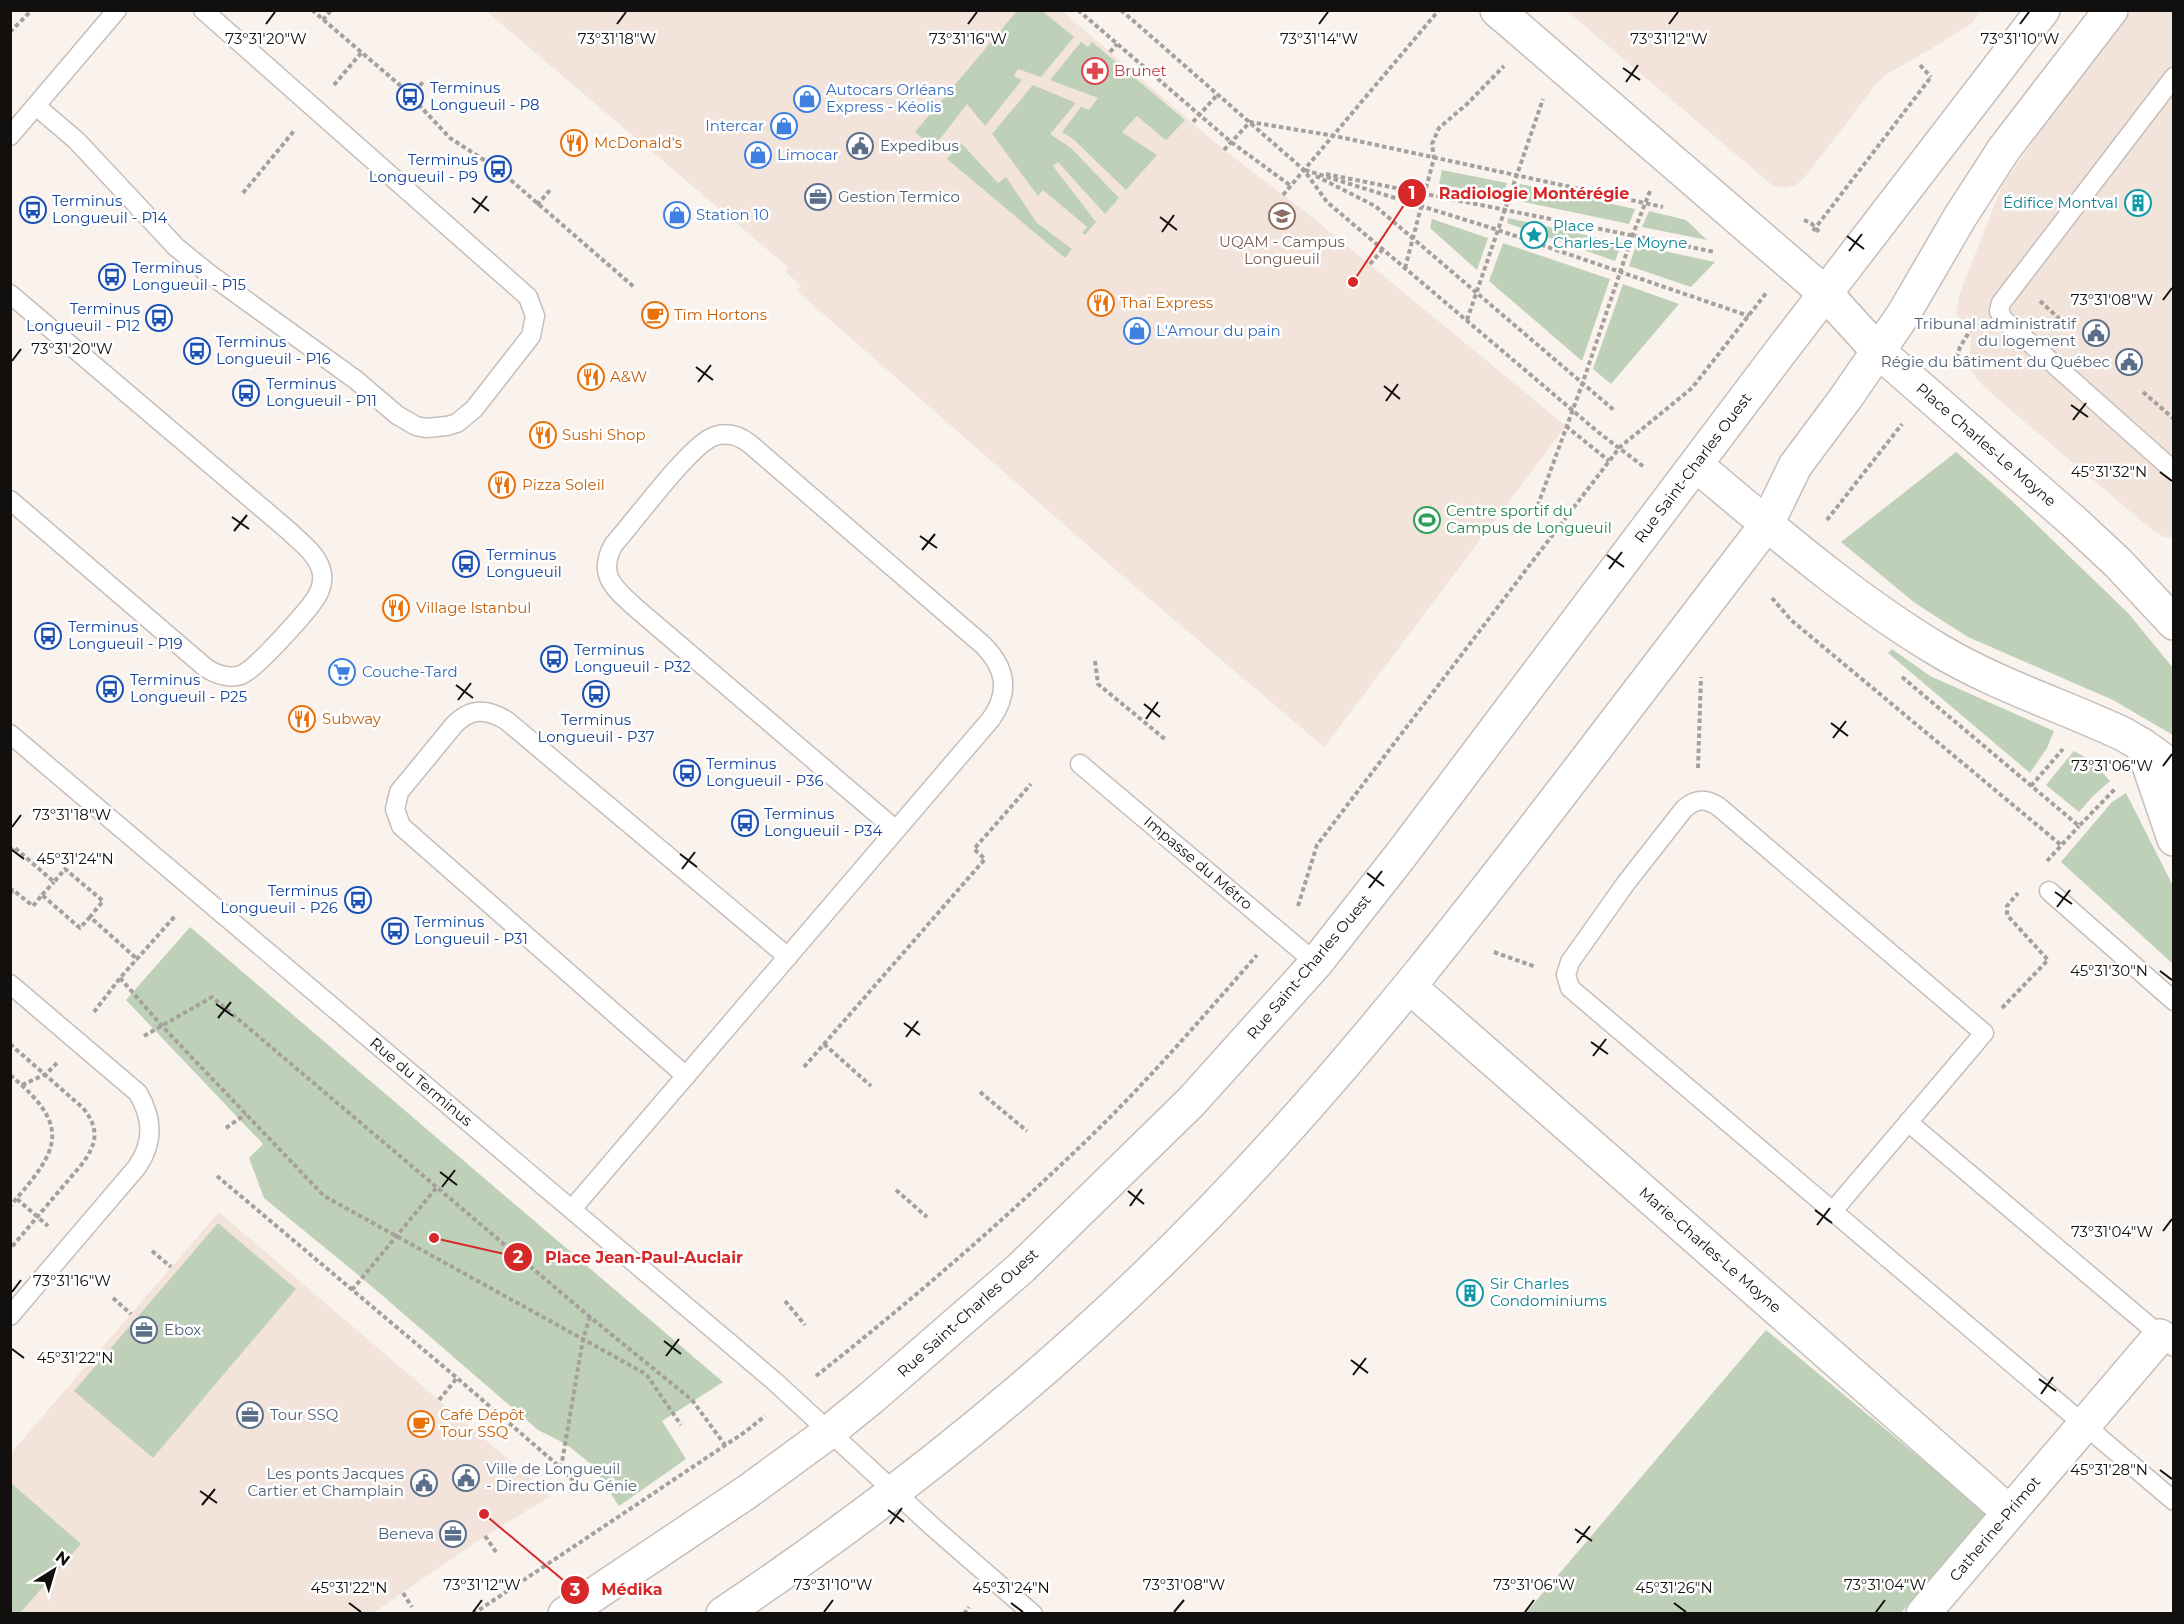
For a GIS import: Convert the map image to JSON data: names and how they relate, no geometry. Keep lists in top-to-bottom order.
{
  "streets": {
    "street": [
      "Place Charles-Le Moyne",
      "Rue Saint-Charles Ouest",
      "Marie-Charles-Le Moyne",
      "Catherine-Primot"
    ],
    "lane": ["Impasse du Métro", "Rue du Terminus"]
  },
  "crossings": [
    ["Place Charles-Le Moyne", "Rue Saint-Charles Ouest"],
    ["Rue Saint-Charles Ouest", "Impasse du Métro"],
    ["Rue Saint-Charles Ouest", "Rue du Terminus"],
    ["Marie-Charles-Le Moyne", "Catherine-Primot"]
  ],
  "places": {
    "pharmacy": ["Brunet"],
    "bus stop": [
      "Terminus Longueuil - P8",
      "Terminus Longueuil - P9",
      "Terminus Longueuil - P14",
      "Terminus Longueuil - P15",
      "Terminus Longueuil - P12",
      "Terminus Longueuil - P16",
      "Terminus Longueuil - P11",
      "Terminus Longueuil",
      "Terminus Longueuil - P19",
      "Terminus Longueuil - P32",
      "Terminus Longueuil - P25",
      "Terminus Longueuil - P37",
      "Terminus Longueuil - P36",
      "Terminus Longueuil - P34",
      "Terminus Longueuil - P26",
      "Terminus Longueuil - P31"
    ],
    "shop": [
      "Autocars Orléans Express - Kéolis",
      "Intercar",
      "Limocar",
      "Station 10",
      "L'Amour du pain"
    ],
    "restaurant": [
      "McDonald's",
      "Thaï Express",
      "A&W",
      "Sushi Shop",
      "Pizza Soleil",
      "Village Istanbul",
      "Subway"
    ],
    "public building": [
      "Expedibus",
      "Tribunal administratif du logement",
      "Régie du bâtiment du Québec",
      "Ville de Longueuil - Direction du Génie",
      "Les ponts Jacques Cartier et Champlain"
    ],
    "office": [
      "Gestion Termico",
      "Ebox",
      "Tour SSQ",
      "Beneva"
    ],
    "building": ["Édifice Montval", "Sir Charles Condominiums"],
    "school or university": ["UQAM - Campus Longueuil"],
    "place": ["Place Charles-Le Moyne"],
    "other": ["Radiologie Montérégie", "Place Jean-Paul-Auclair", "Médika"],
    "cafe": ["Tim Hortons", "Café Dépôt Tour SSQ"],
    "sports": ["Centre sportif du Campus de Longueuil"],
    "supermarket": ["Couche-Tard"]
  },
  "north": "top right",
  "coordinates": [
    "73°31'20\"W",
    "73°31'18\"W",
    "73°31'16\"W",
    "73°31'14\"W",
    "73°31'12\"W",
    "73°31'10\"W",
    "73°31'08\"W",
    "45°31'32\"N",
    "73°31'06\"W",
    "45°31'24\"N",
    "45°31'30\"N",
    "73°31'04\"W",
    "45°31'22\"N",
    "45°31'28\"N",
    "45°31'26\"N"
  ]
}
